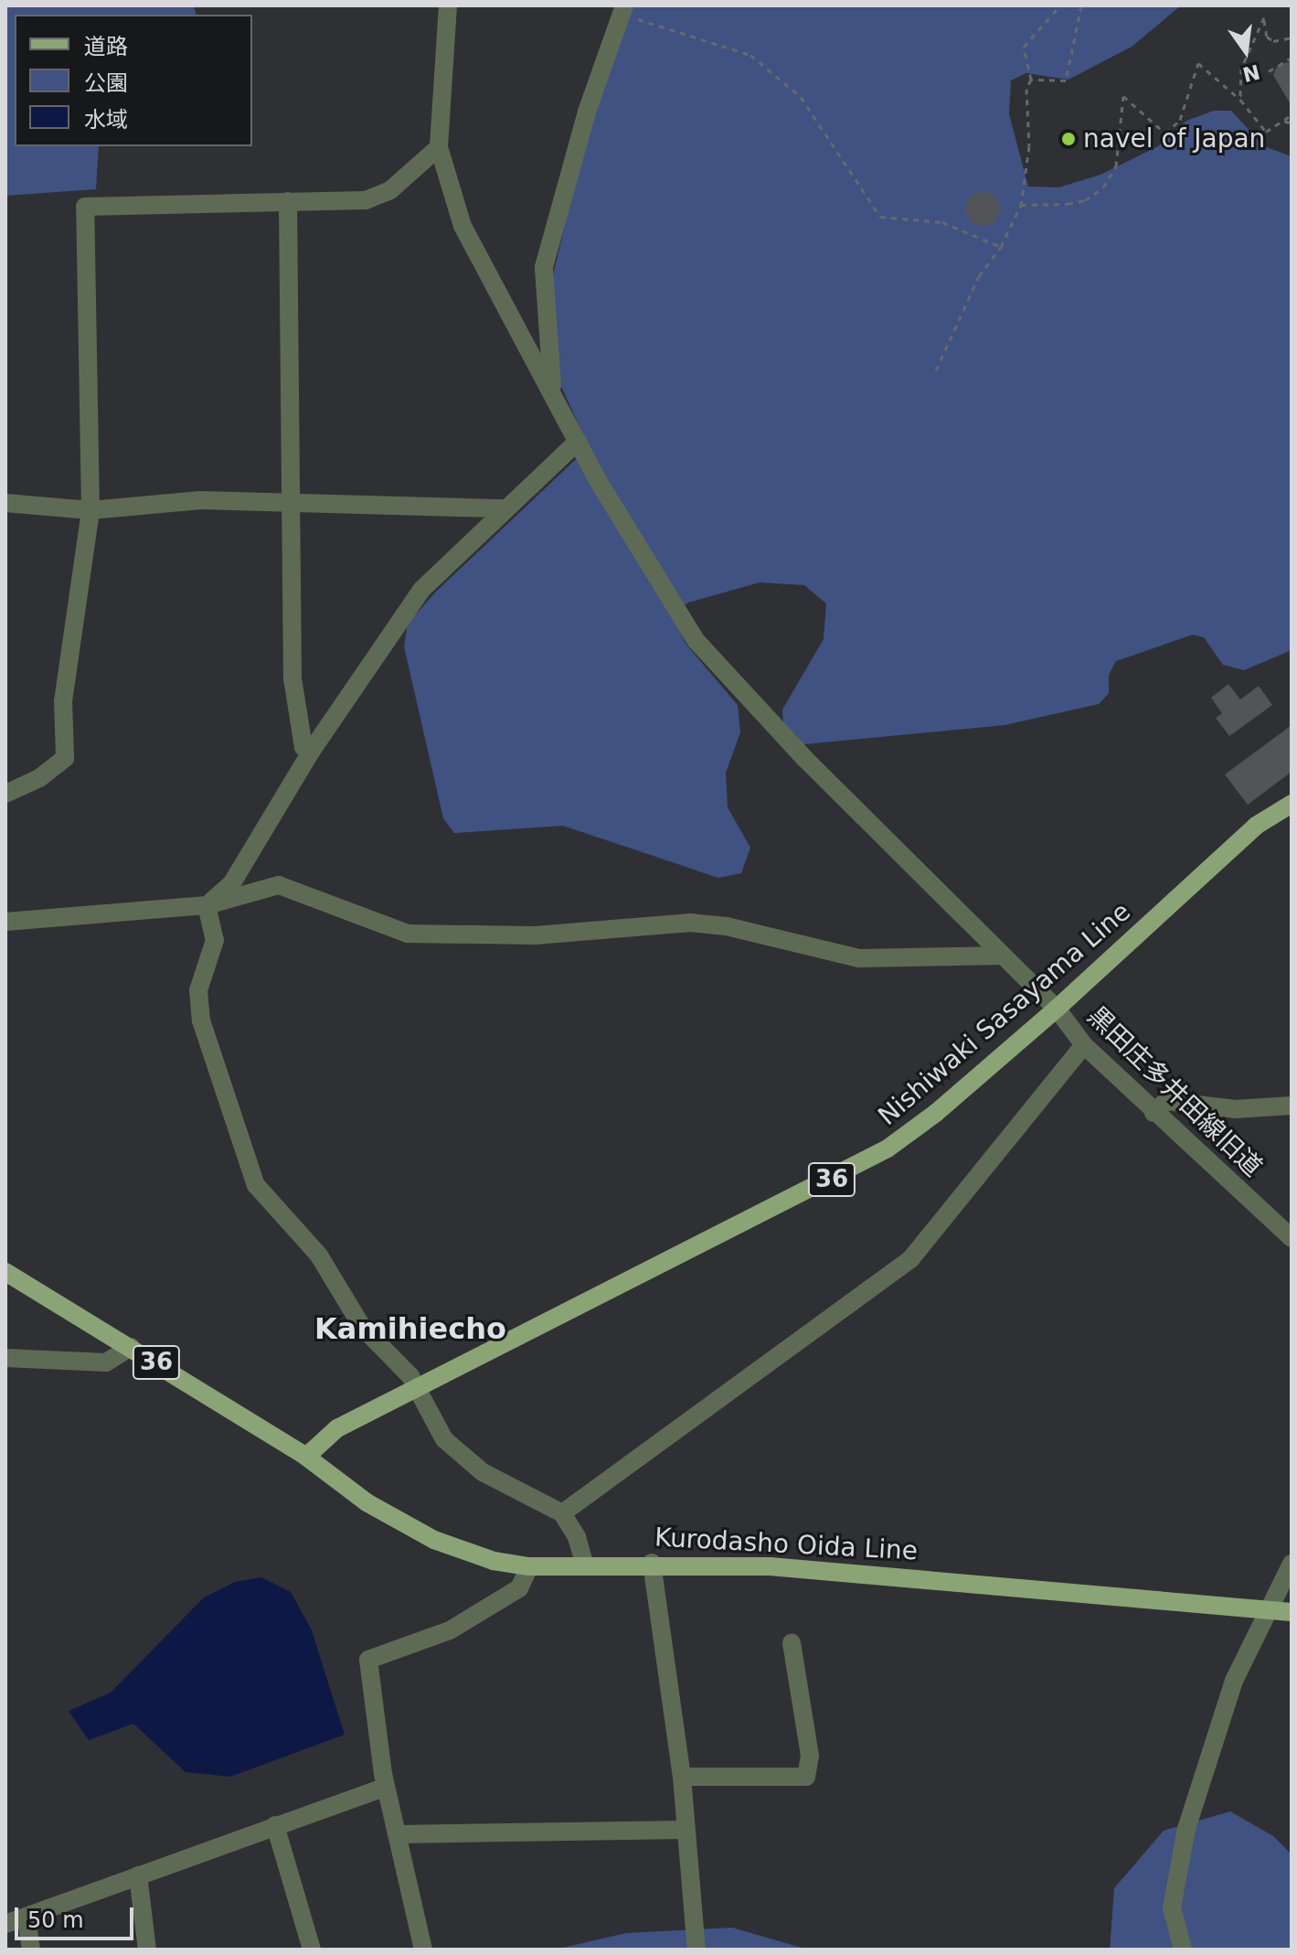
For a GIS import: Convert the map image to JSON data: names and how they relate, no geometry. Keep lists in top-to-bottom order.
{
  "streets": {
    "main road": ["Nishiwaki Sasayama Line", "36", "Kurodasho Oida Line"],
    "street": ["黒田庄多井田線旧道"]
  },
  "crossings": [
    ["Nishiwaki Sasayama Line", "黒田庄多井田線旧道"],
    ["Nishiwaki Sasayama Line", "36"],
    ["Nishiwaki Sasayama Line", "Kurodasho Oida Line"],
    ["36", "Kurodasho Oida Line"]
  ],
  "districts": ["Kamihiecho"],
  "places": ["navel of Japan"],
  "legend": ["道路", "公園", "水域"],
  "scale_bar": "50 m",
  "north": "bottom"
}
